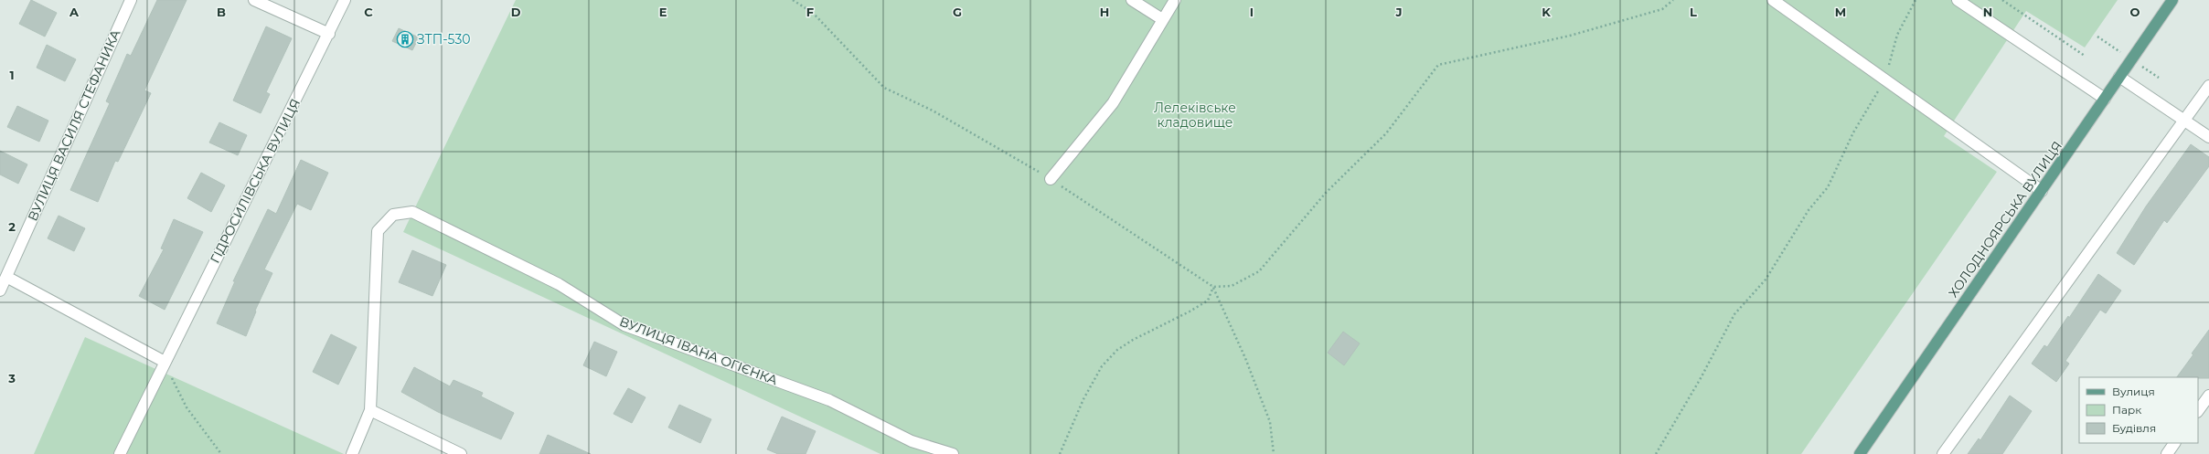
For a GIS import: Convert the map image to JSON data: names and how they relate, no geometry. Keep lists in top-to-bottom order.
{
  "streets": {
    "main road": ["ХОЛОДНОЯРСЬКА ВУЛИЦЯ"],
    "street": ["ВУЛИЦЯ ВАСИЛЯ СТЕФАНИКА", "ГІДРОСИЛІВСЬКА ВУЛИЦЯ", "ВУЛИЦЯ ІВАНА ОГІЄНКА"]
  },
  "parks": ["Лелеківське кладовище"],
  "places": {
    "building": ["ЗТП-530"]
  },
  "legend": ["Вулиця", "Парк", "Будівля"],
  "grid": {
    "columns": [
      "A",
      "B",
      "C",
      "D",
      "E",
      "F",
      "G",
      "H",
      "I",
      "J",
      "K",
      "L",
      "M",
      "N",
      "O"
    ],
    "rows": ["1", "2", "3"]
  }
}
